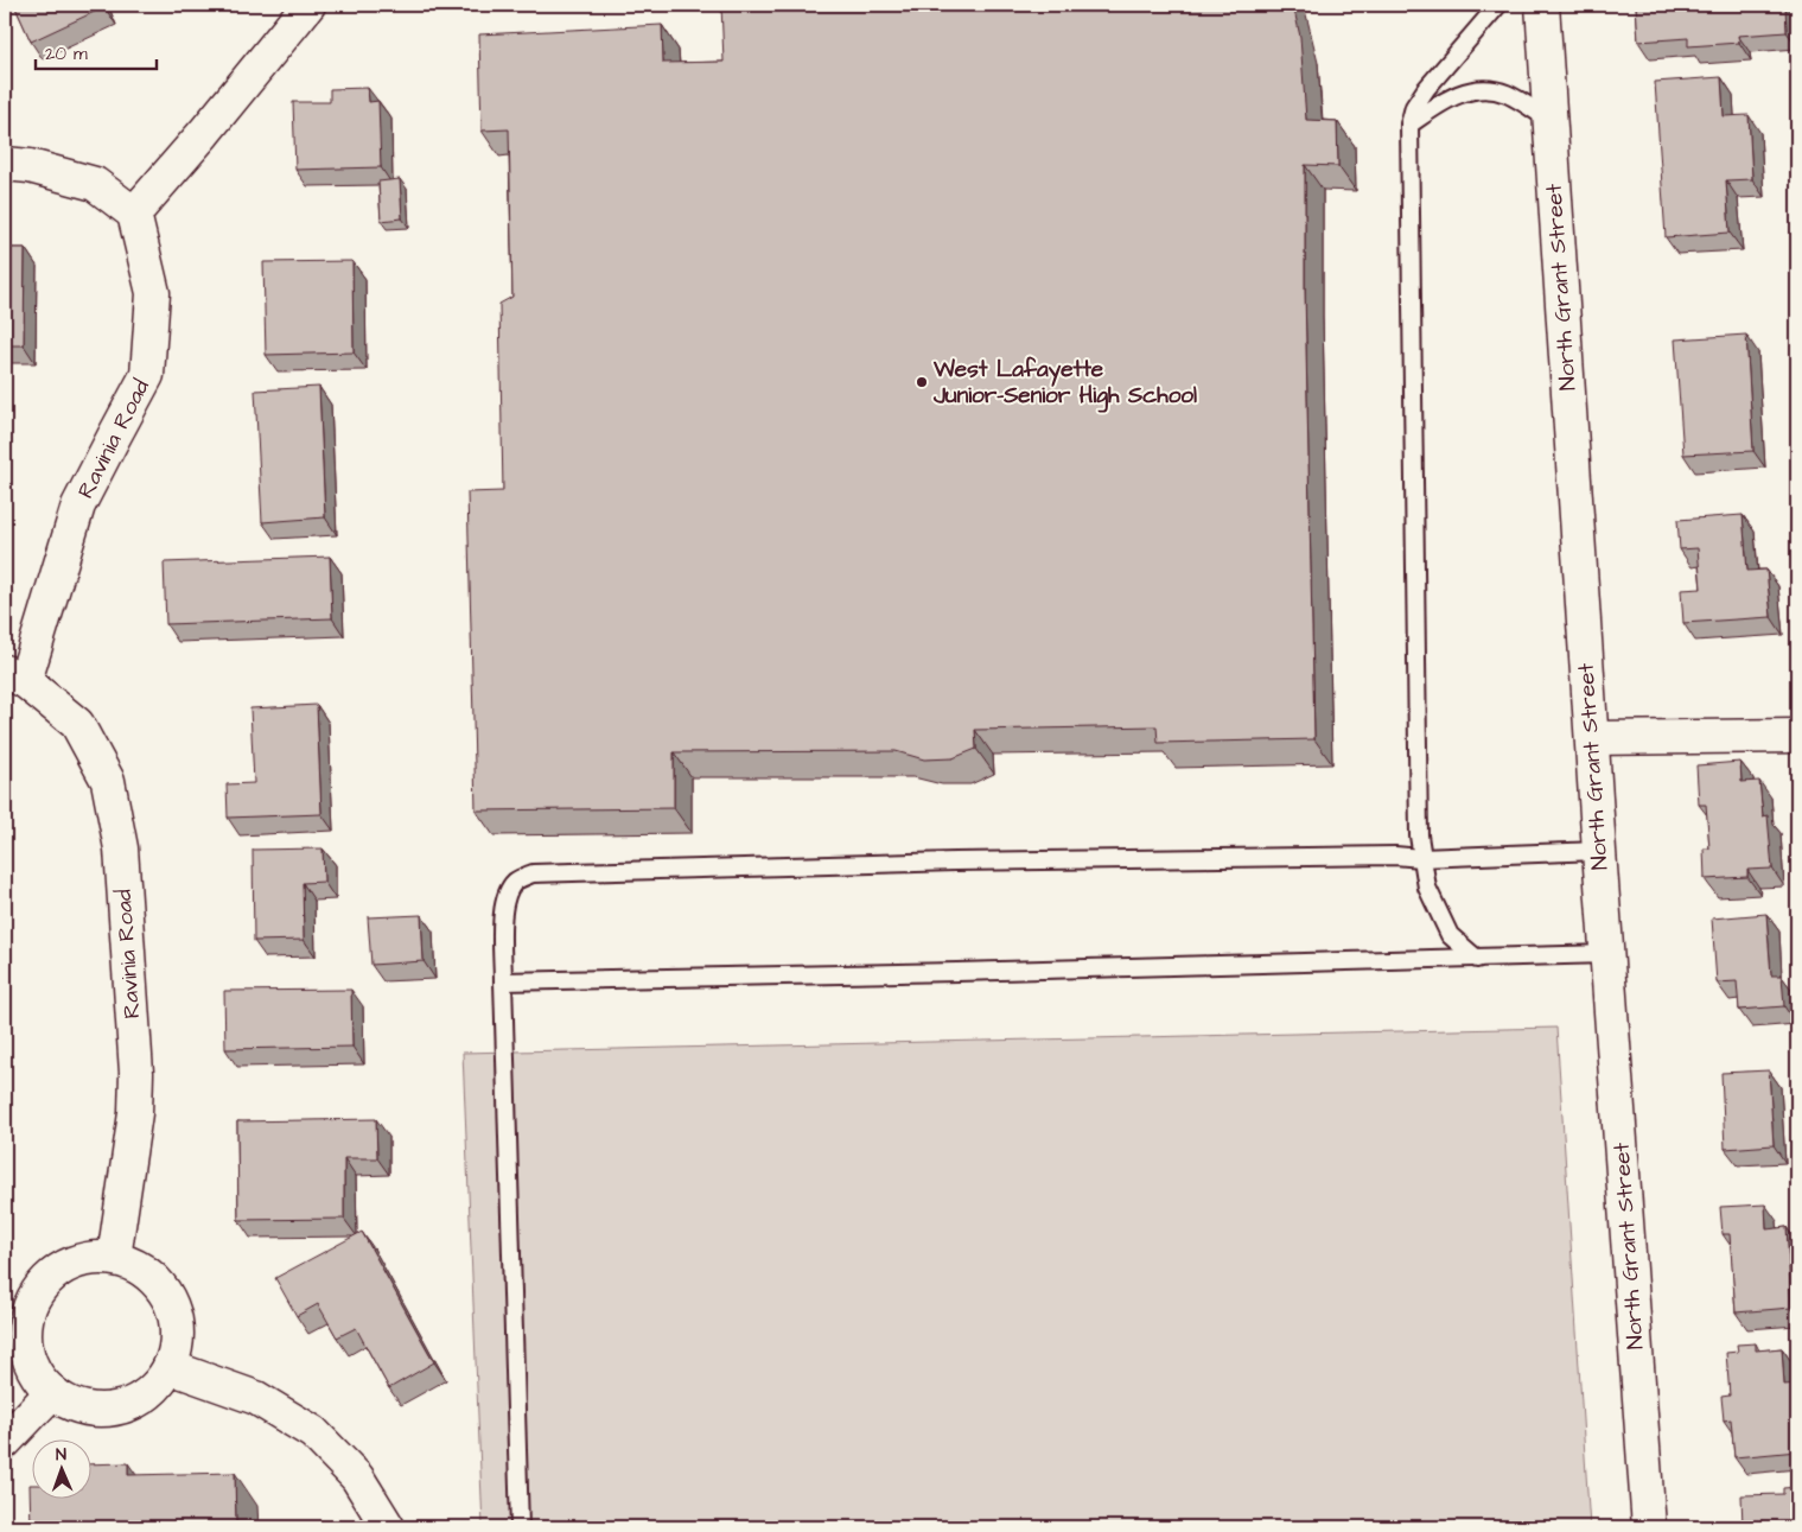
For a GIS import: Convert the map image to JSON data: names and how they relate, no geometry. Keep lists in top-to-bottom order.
{
  "streets": {
    "street": ["North Grant Street", "Ravinia Road"]
  },
  "places": ["West Lafayette Junior-Senior High School"],
  "scale_bar": "20 m",
  "north": "top"
}
